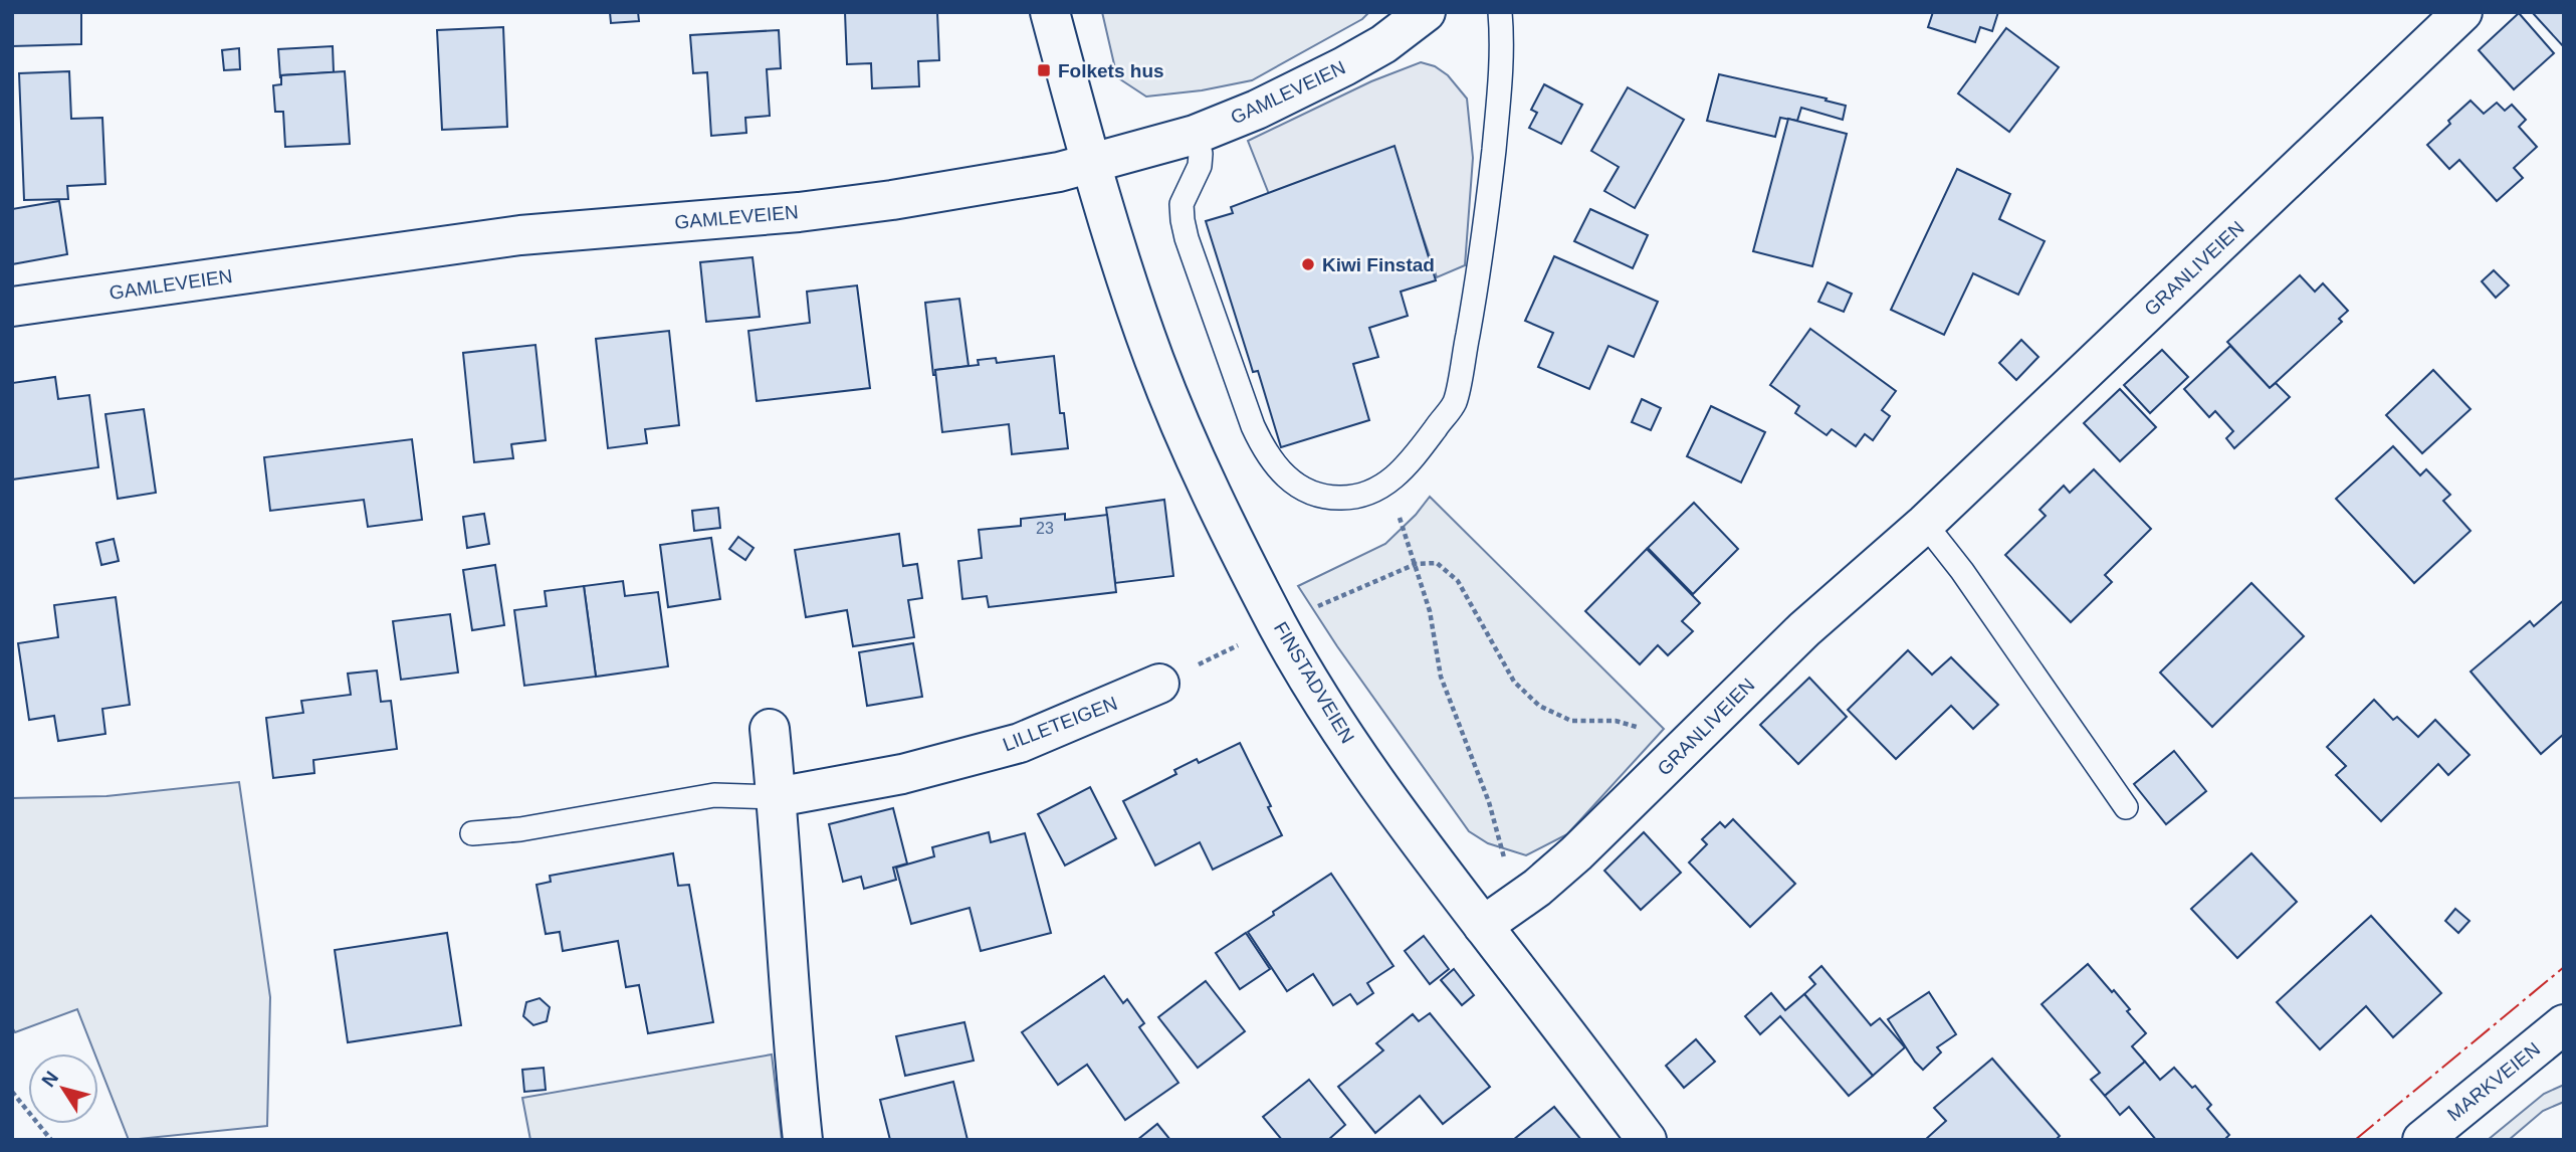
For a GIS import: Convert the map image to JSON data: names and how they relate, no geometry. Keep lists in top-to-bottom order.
{
  "streets": {
    "street": [
      "GAMLEVEIEN",
      "GRANLIVEIEN",
      "FINSTADVEIEN",
      "LILLETEIGEN",
      "MARKVEIEN"
    ]
  },
  "crossings": [
    ["GAMLEVEIEN", "FINSTADVEIEN"],
    ["GRANLIVEIEN", "FINSTADVEIEN"]
  ],
  "places": {
    "transit": ["Folkets hus"],
    "other": ["Kiwi Finstad"]
  },
  "house_numbers": ["23"],
  "north": "top left"
}
